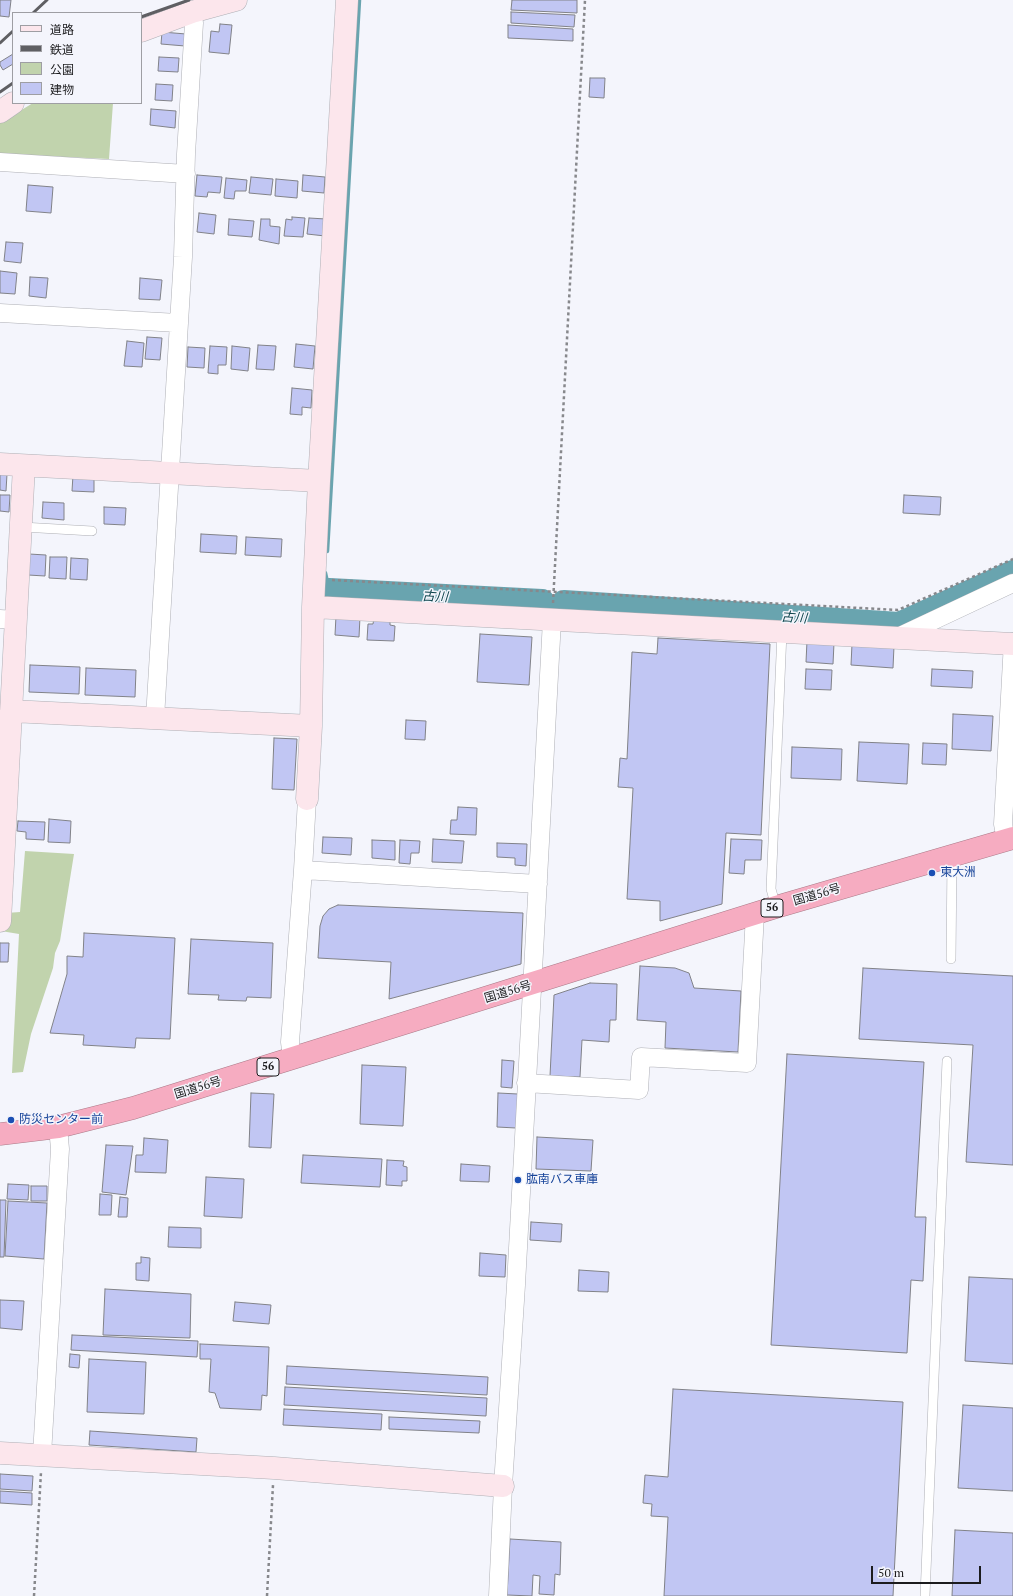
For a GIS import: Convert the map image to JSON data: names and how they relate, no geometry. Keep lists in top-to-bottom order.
{
  "streets": {
    "highway": ["国道56号", "56"]
  },
  "water": ["古川"],
  "places": ["東大洲", "防災センター前", "肱南バス車庫"],
  "legend": [
    "道路",
    "鉄道",
    "公園",
    "建物"
  ],
  "scale_bar": "50 m"
}
